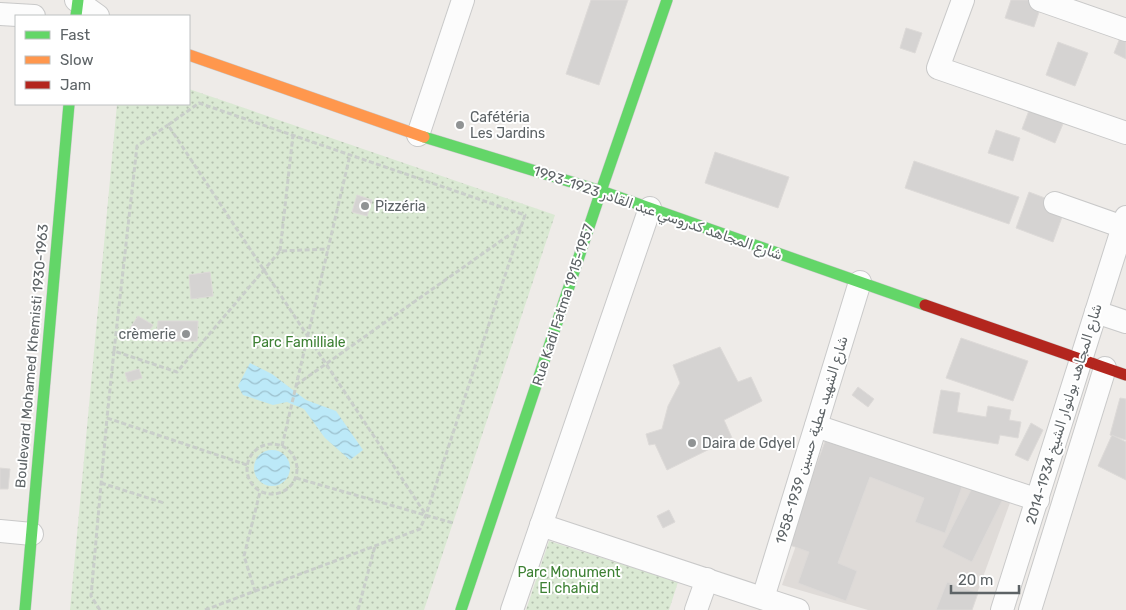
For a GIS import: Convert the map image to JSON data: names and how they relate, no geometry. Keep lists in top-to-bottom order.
{
  "streets": {
    "street": [
      "شارع المجاهد كدروسي عبد القادر 1923-1993",
      "Rue Kadi Fatma 1915-1957",
      "Boulevard Mohamed Khemisti 1930-1963",
      "شارع المجاهد بولنوار الشيخ 1934-2014",
      "شارع الشهيد عطية حسين 1939-1958"
    ]
  },
  "crossings": [
    ["شارع المجاهد كدروسي عبد القادر 1923-1993", "Rue Kadi Fatma 1915-1957"],
    ["شارع المجاهد كدروسي عبد القادر 1923-1993", "شارع المجاهد بولنوار الشيخ 1934-2014"],
    ["شارع المجاهد كدروسي عبد القادر 1923-1993", "شارع الشهيد عطية حسين 1939-1958"]
  ],
  "parks": ["Parc Familliale", "Parc Monument El chahid"],
  "places": [
    "Cafétéria Les Jardins",
    "Pizzéria",
    "crèmerie",
    "Daira de Gdyel"
  ],
  "legend": ["Fast", "Slow", "Jam"],
  "scale_bar": "20 m"
}
